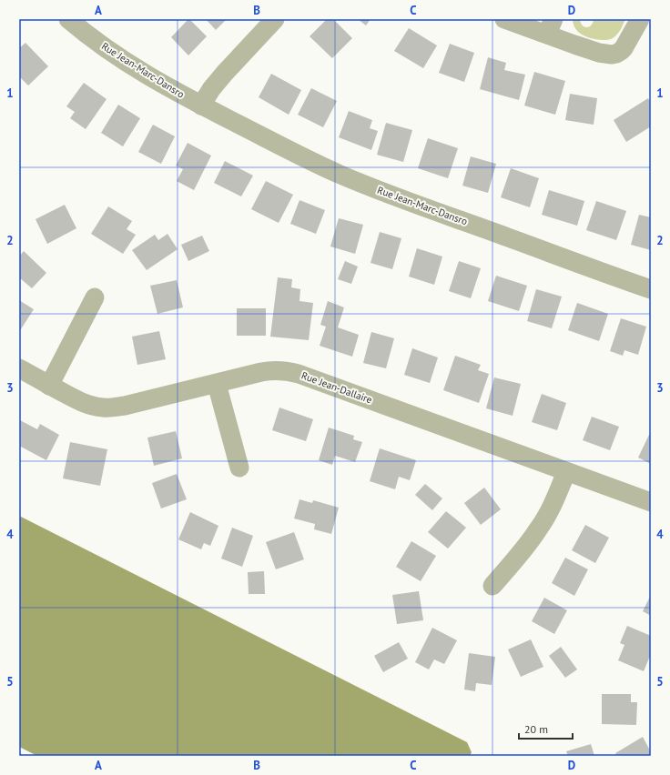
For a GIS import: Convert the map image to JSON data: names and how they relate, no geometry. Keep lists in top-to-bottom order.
{
  "streets": {
    "street": ["Rue Jean-Marc-Dansro", "Rue Jean-Dallaire"]
  },
  "scale_bar": "20 m",
  "grid": {
    "columns": [
      "A",
      "B",
      "C",
      "D"
    ],
    "rows": [
      "1",
      "2",
      "3",
      "4",
      "5"
    ]
  }
}
